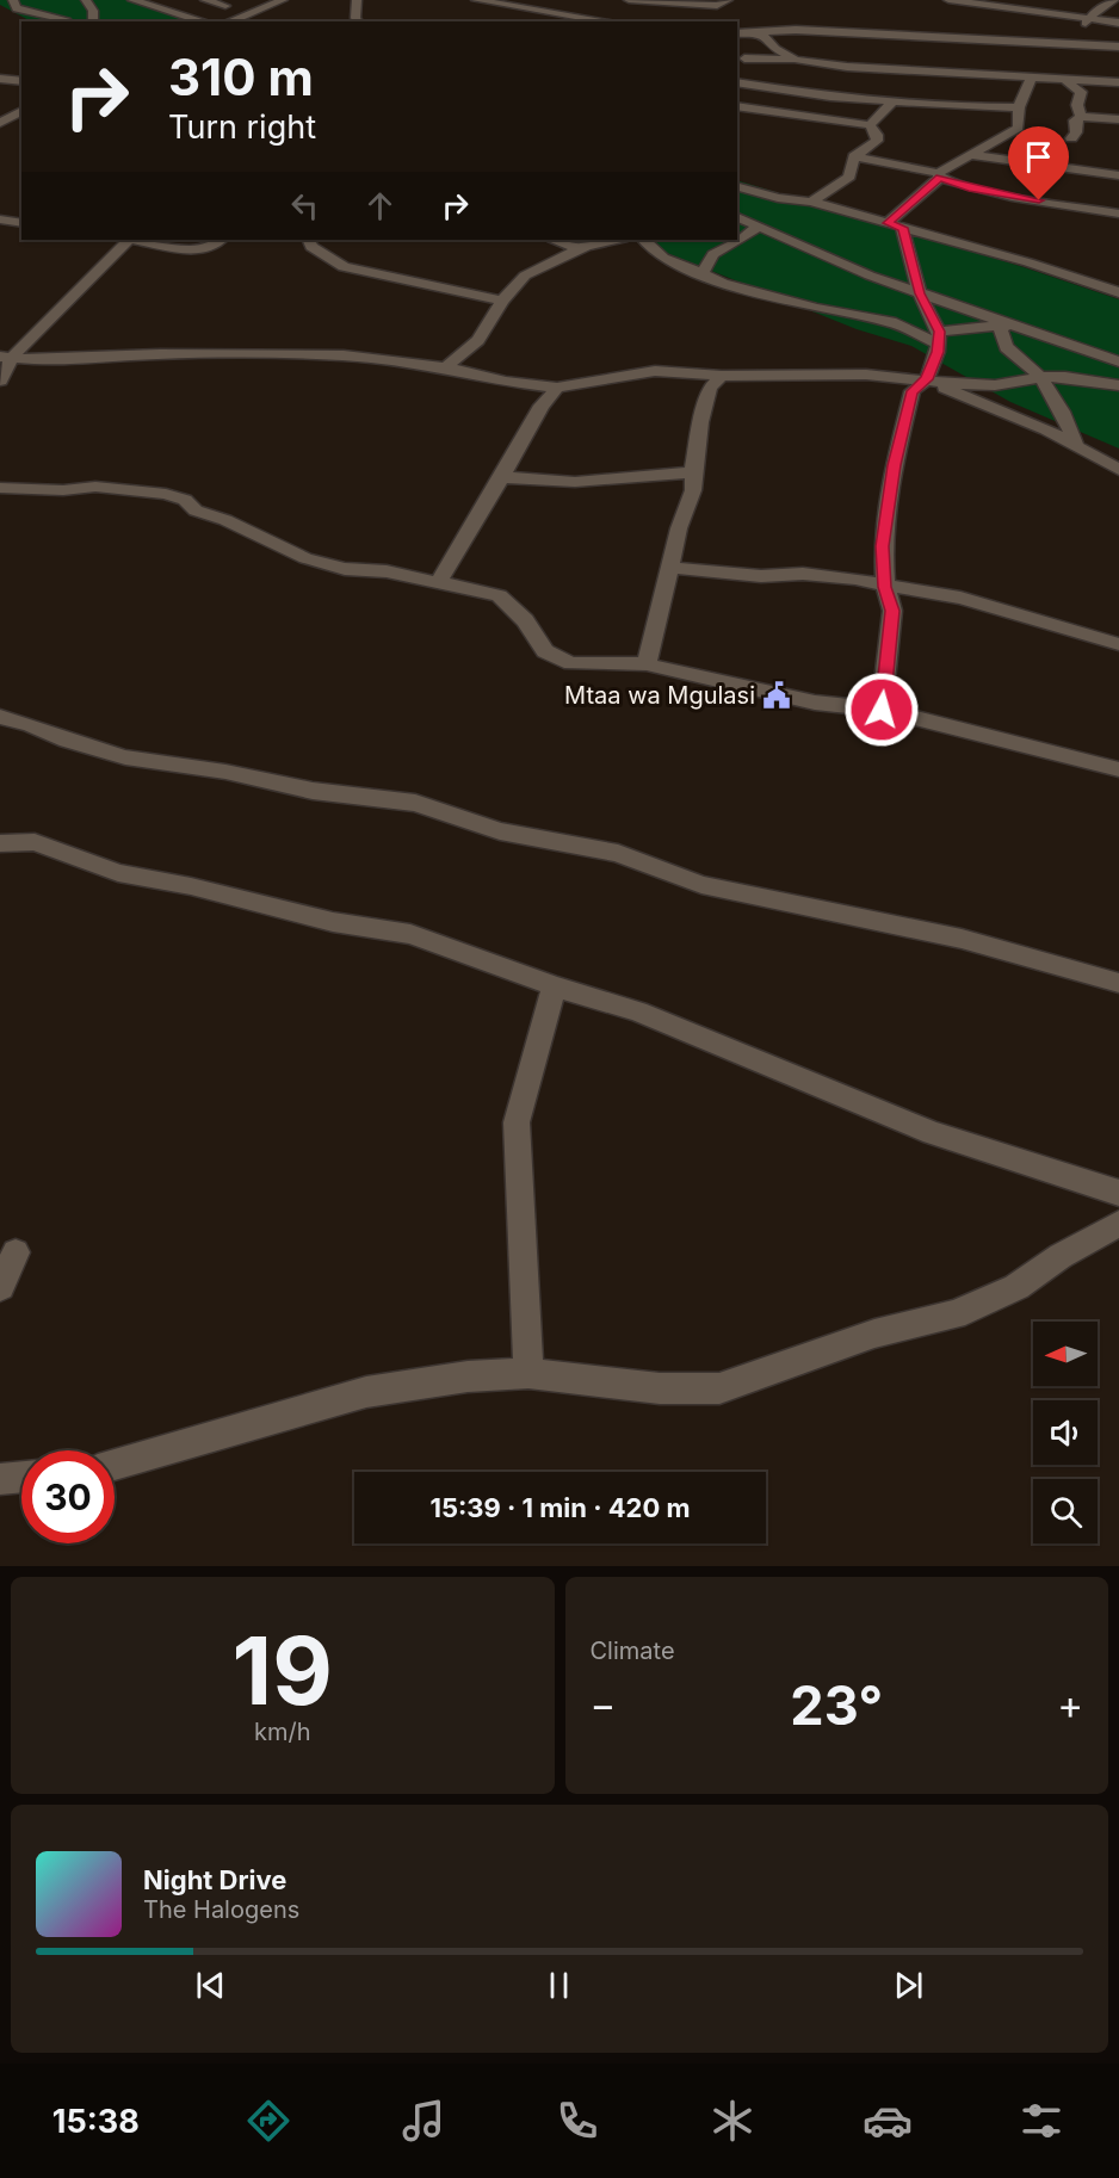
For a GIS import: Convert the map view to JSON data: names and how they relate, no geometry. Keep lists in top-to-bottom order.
{
  "places": {
    "public building": ["Mtaa wa Mgulasi"]
  },
  "north": "left",
  "page": {
    "turn": ["310 m", "Turn right"],
    "limit": "30",
    "trip": "15:39 · 1 min · 420 m",
    "tile": [
      ["19", "km/h"],
      "Climate"
    ],
    "heat": ["−", "23°", "+"],
    "song": ["Night Drive", "The Halogens"],
    "tabs": "15:38"
  }
}
